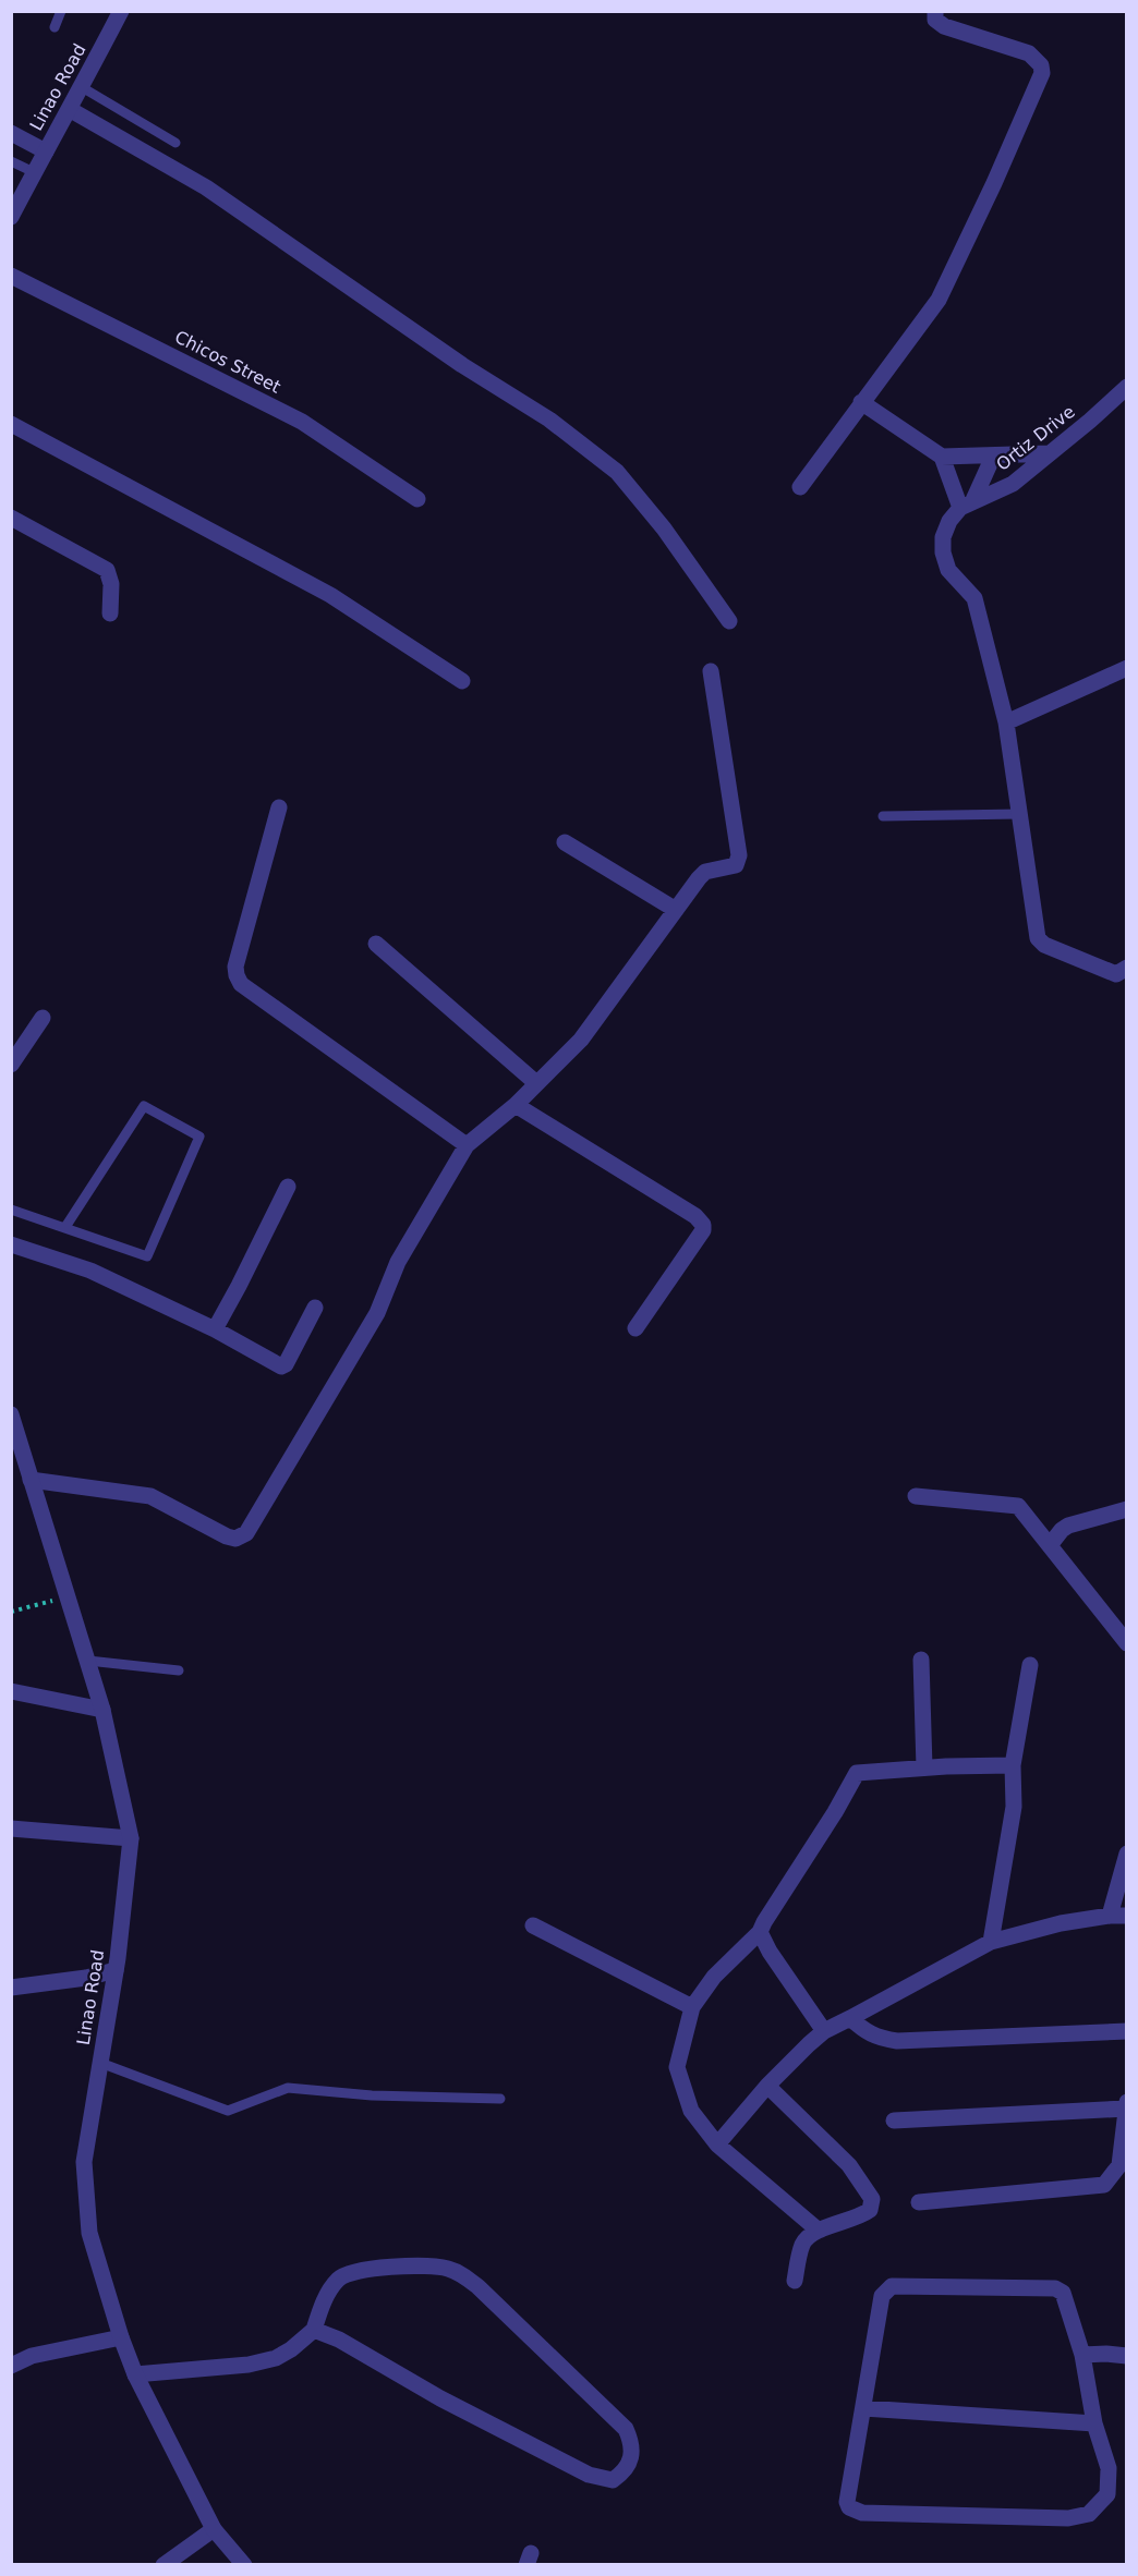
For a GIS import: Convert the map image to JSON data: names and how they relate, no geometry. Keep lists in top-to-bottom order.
{
  "streets": {
    "street": ["Linao Road", "Chicos Street", "Ortiz Drive"]
  }
}
